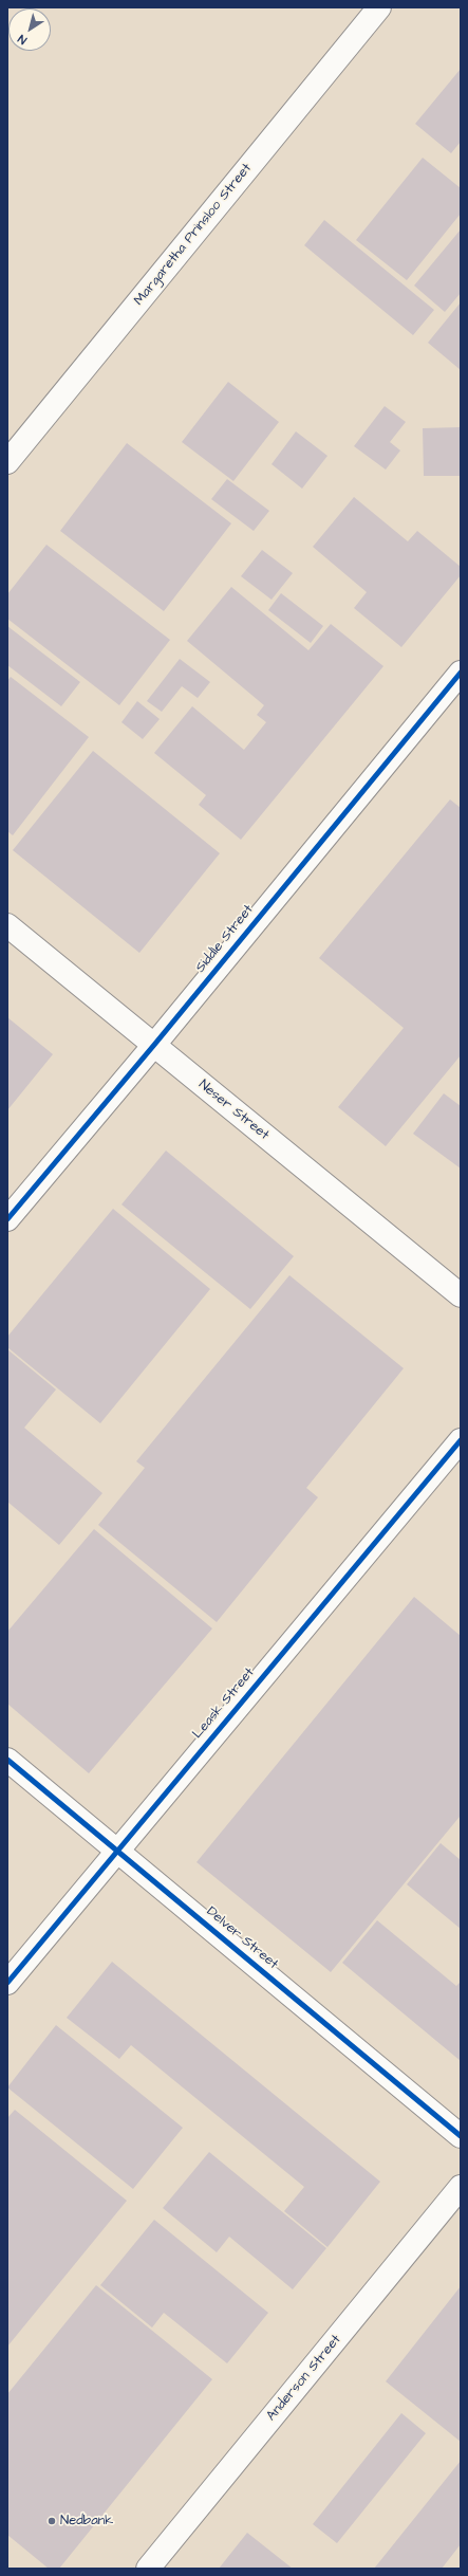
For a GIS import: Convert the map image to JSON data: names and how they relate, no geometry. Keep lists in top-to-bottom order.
{
  "streets": {
    "street": [
      "Margaretha Prinsloo Street",
      "Siddle Street",
      "Neser Street",
      "Leask Street",
      "Delver Street",
      "Anderson Street"
    ]
  },
  "crossings": [
    ["Siddle Street", "Neser Street"],
    ["Leask Street", "Delver Street"]
  ],
  "places": ["Nedbank"],
  "north": "bottom left"
}
